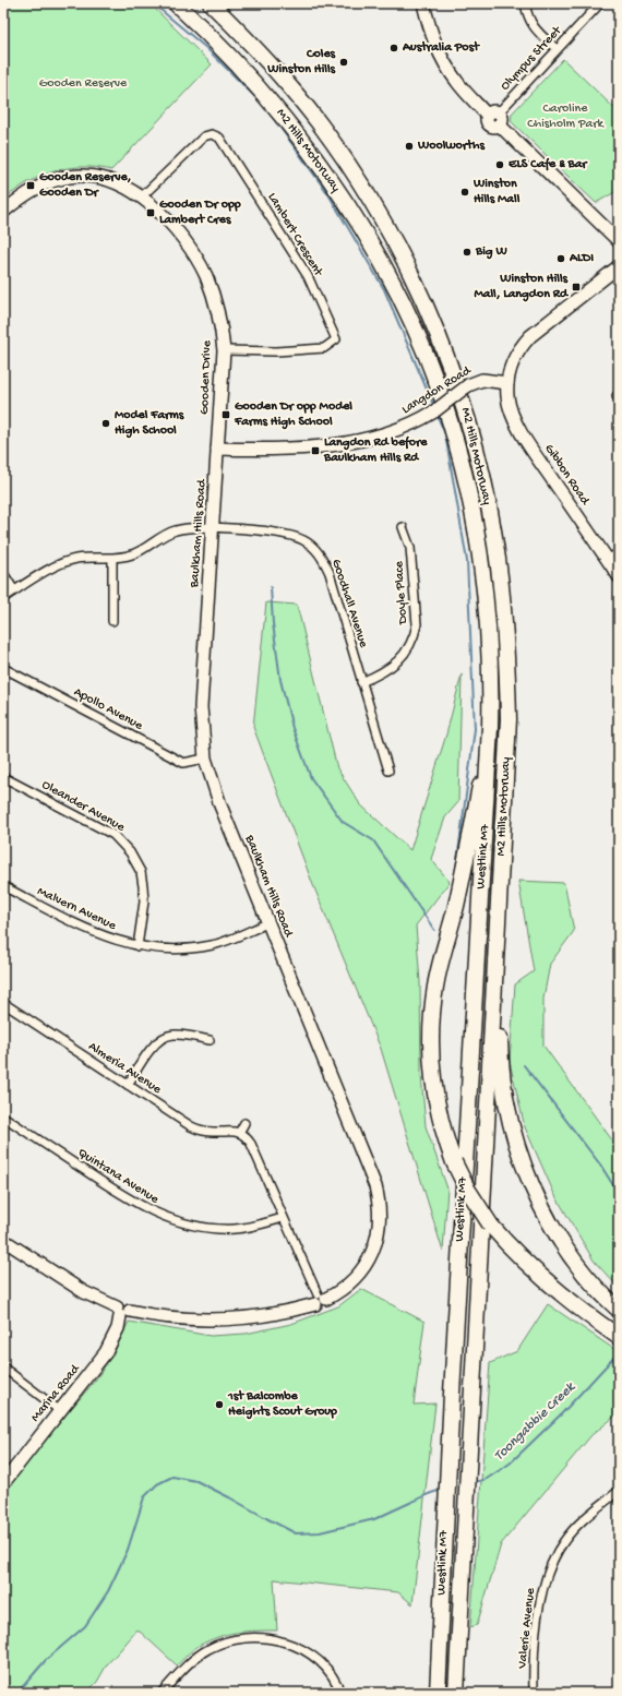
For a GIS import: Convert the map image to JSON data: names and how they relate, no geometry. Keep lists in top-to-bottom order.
{
  "streets": {
    "highway": ["M2 Hills Motorway", "Westlink M7"],
    "street": [
      "Olympus Street",
      "Lambert Crescent",
      "Gooden Drive",
      "Langdon Road",
      "Gibbon Road",
      "Baulkham Hills Road",
      "Doyle Place",
      "Goodhall Avenue",
      "Apollo Avenue",
      "Oleander Avenue",
      "Malvern Avenue",
      "Almeria Avenue",
      "Quintana Avenue",
      "Marina Road",
      "Valerie Avenue"
    ]
  },
  "crossings": [
    ["M2 Hills Motorway", "Westlink M7"],
    ["Lambert Crescent", "Gooden Drive"],
    ["Gooden Drive", "Langdon Road"],
    ["Gooden Drive", "Baulkham Hills Road"],
    ["Langdon Road", "Gibbon Road"],
    ["Langdon Road", "Baulkham Hills Road"],
    ["Baulkham Hills Road", "Goodhall Avenue"],
    ["Baulkham Hills Road", "Apollo Avenue"],
    ["Baulkham Hills Road", "Malvern Avenue"],
    ["Baulkham Hills Road", "Marina Road"],
    ["Doyle Place", "Goodhall Avenue"],
    ["Oleander Avenue", "Malvern Avenue"]
  ],
  "water": ["Toongabbie Creek"],
  "parks": ["Gooden Reserve", "Caroline Chisholm Park"],
  "places": {
    "other": [
      "Australia Post",
      "Coles Winston Hills",
      "Woolworths",
      "ELS Cafe & Bar",
      "Winston Hills Mall",
      "Big W",
      "ALDI",
      "Model Farms High School",
      "1st Balcombe Heights Scout Group"
    ],
    "transit": [
      "Gooden Reserve, Gooden Dr",
      "Gooden Dr opp Lambert Cres",
      "Winston Hills Mall, Langdon Rd",
      "Gooden Dr opp Model Farms High School",
      "Langdon Rd before Baulkham Hills Rd"
    ]
  }
}
